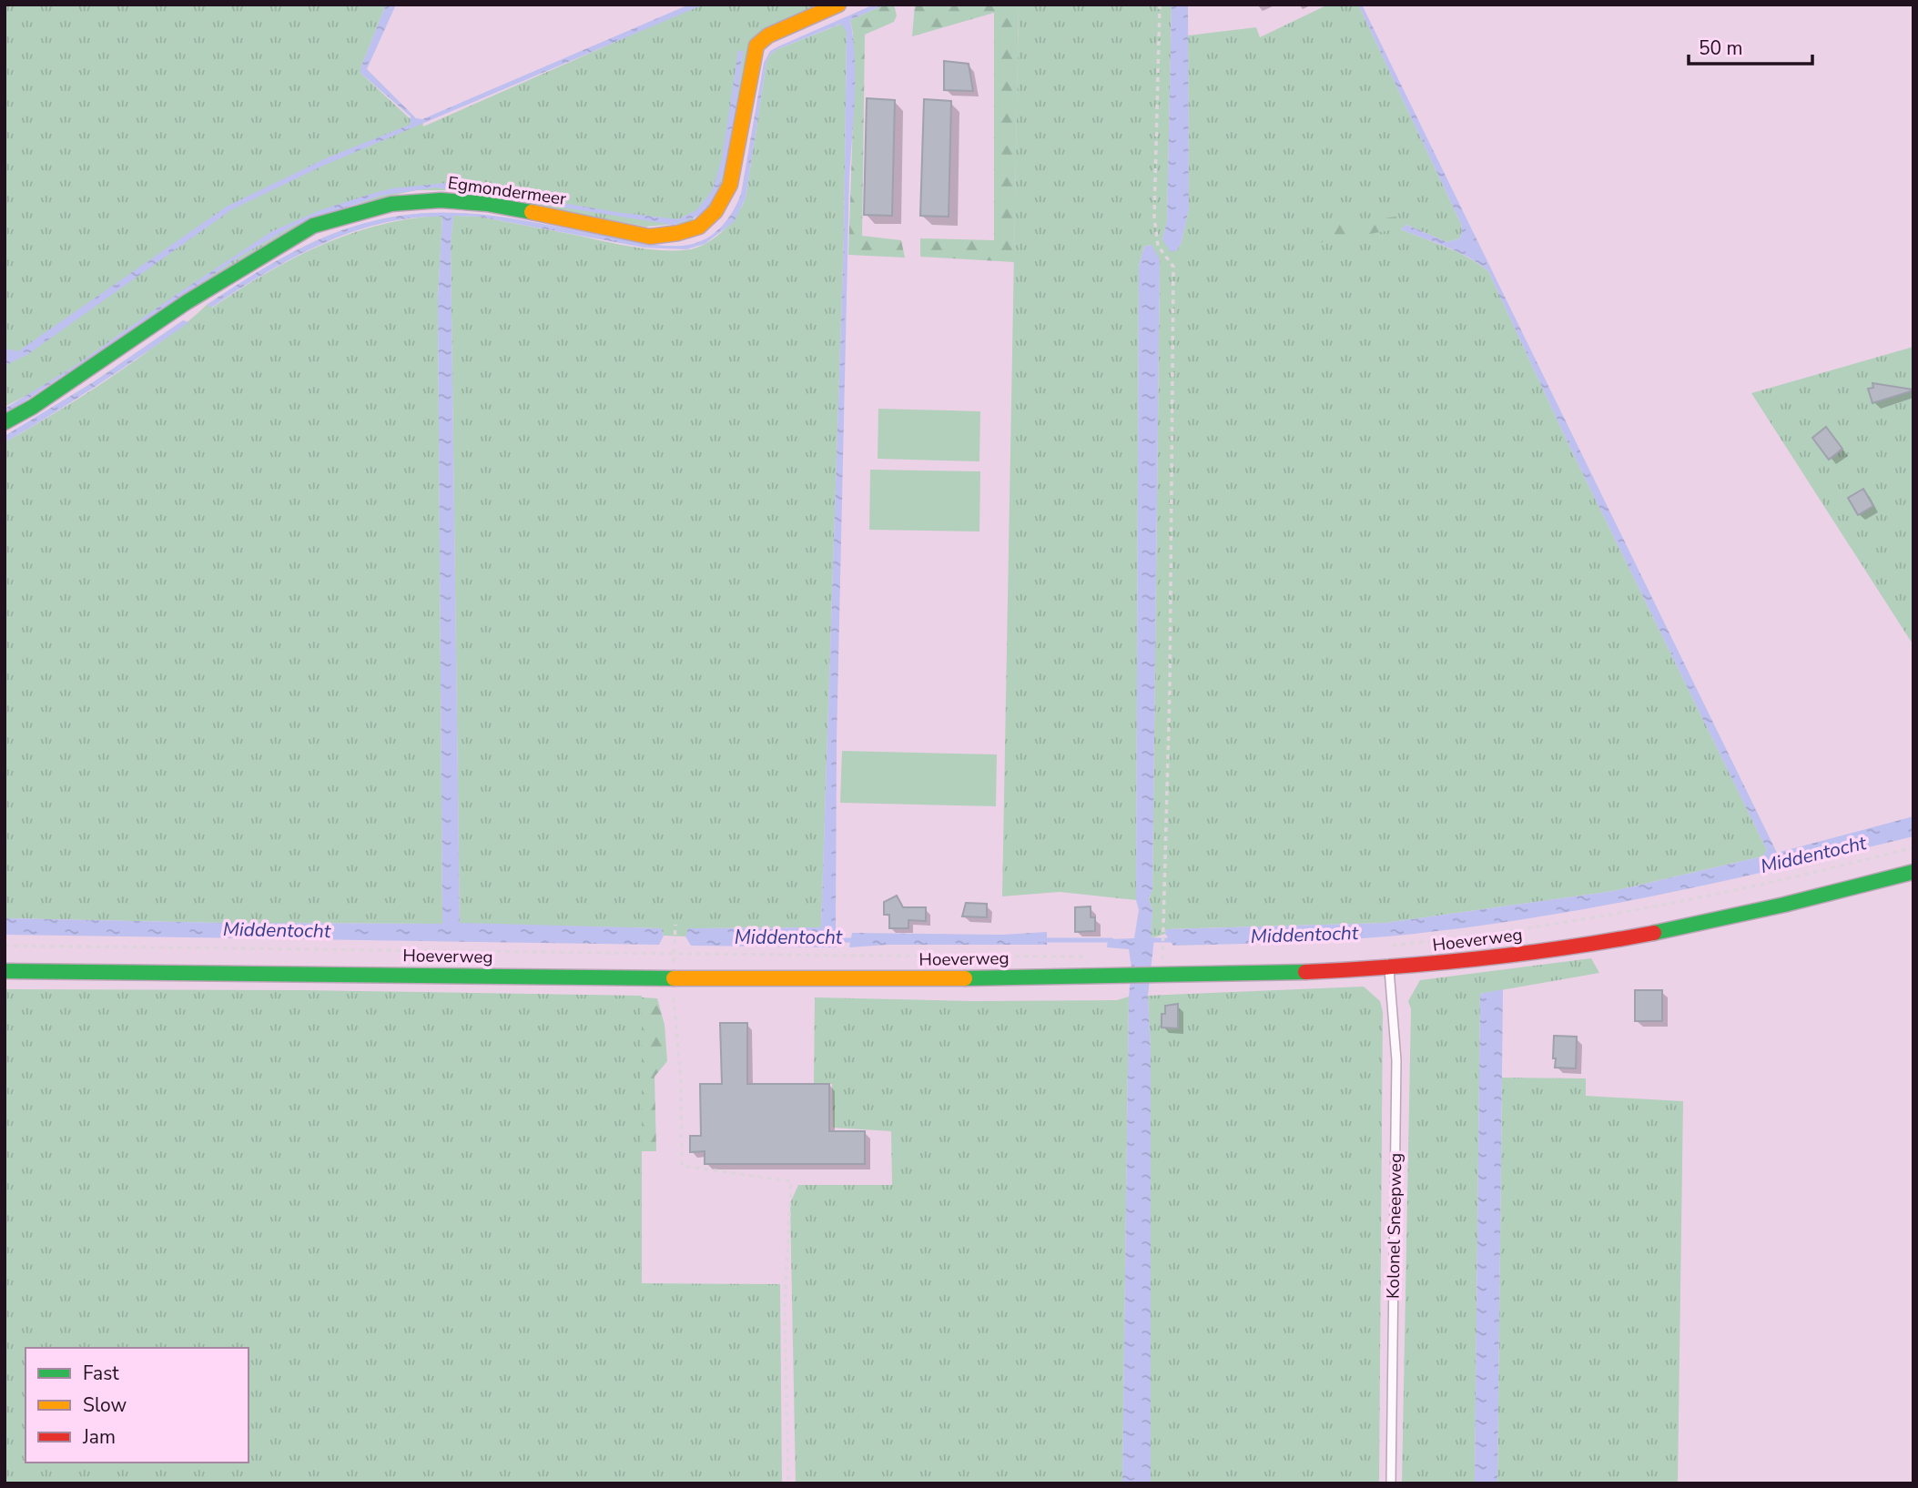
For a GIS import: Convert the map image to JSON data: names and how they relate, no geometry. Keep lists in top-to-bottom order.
{
  "streets": {
    "main road": ["Egmondermeer", "Hoeverweg"],
    "lane": ["Kolonel Sneepweg"]
  },
  "crossings": [
    ["Hoeverweg", "Kolonel Sneepweg"]
  ],
  "water": ["Middentocht"],
  "legend": ["Fast", "Slow", "Jam"],
  "scale_bar": "50 m"
}
